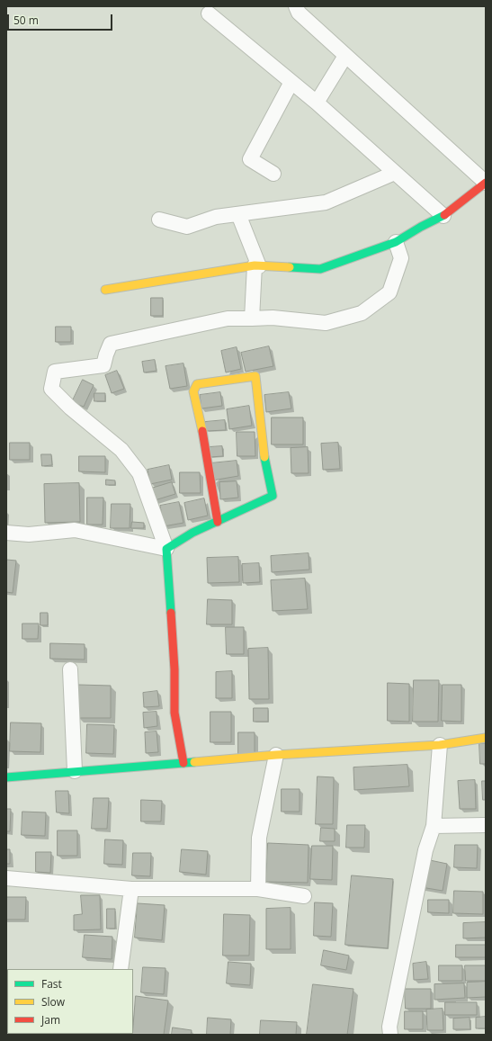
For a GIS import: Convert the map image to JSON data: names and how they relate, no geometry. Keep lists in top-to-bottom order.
{
  "legend": ["Fast", "Slow", "Jam"],
  "scale_bar": "50 m"
}
